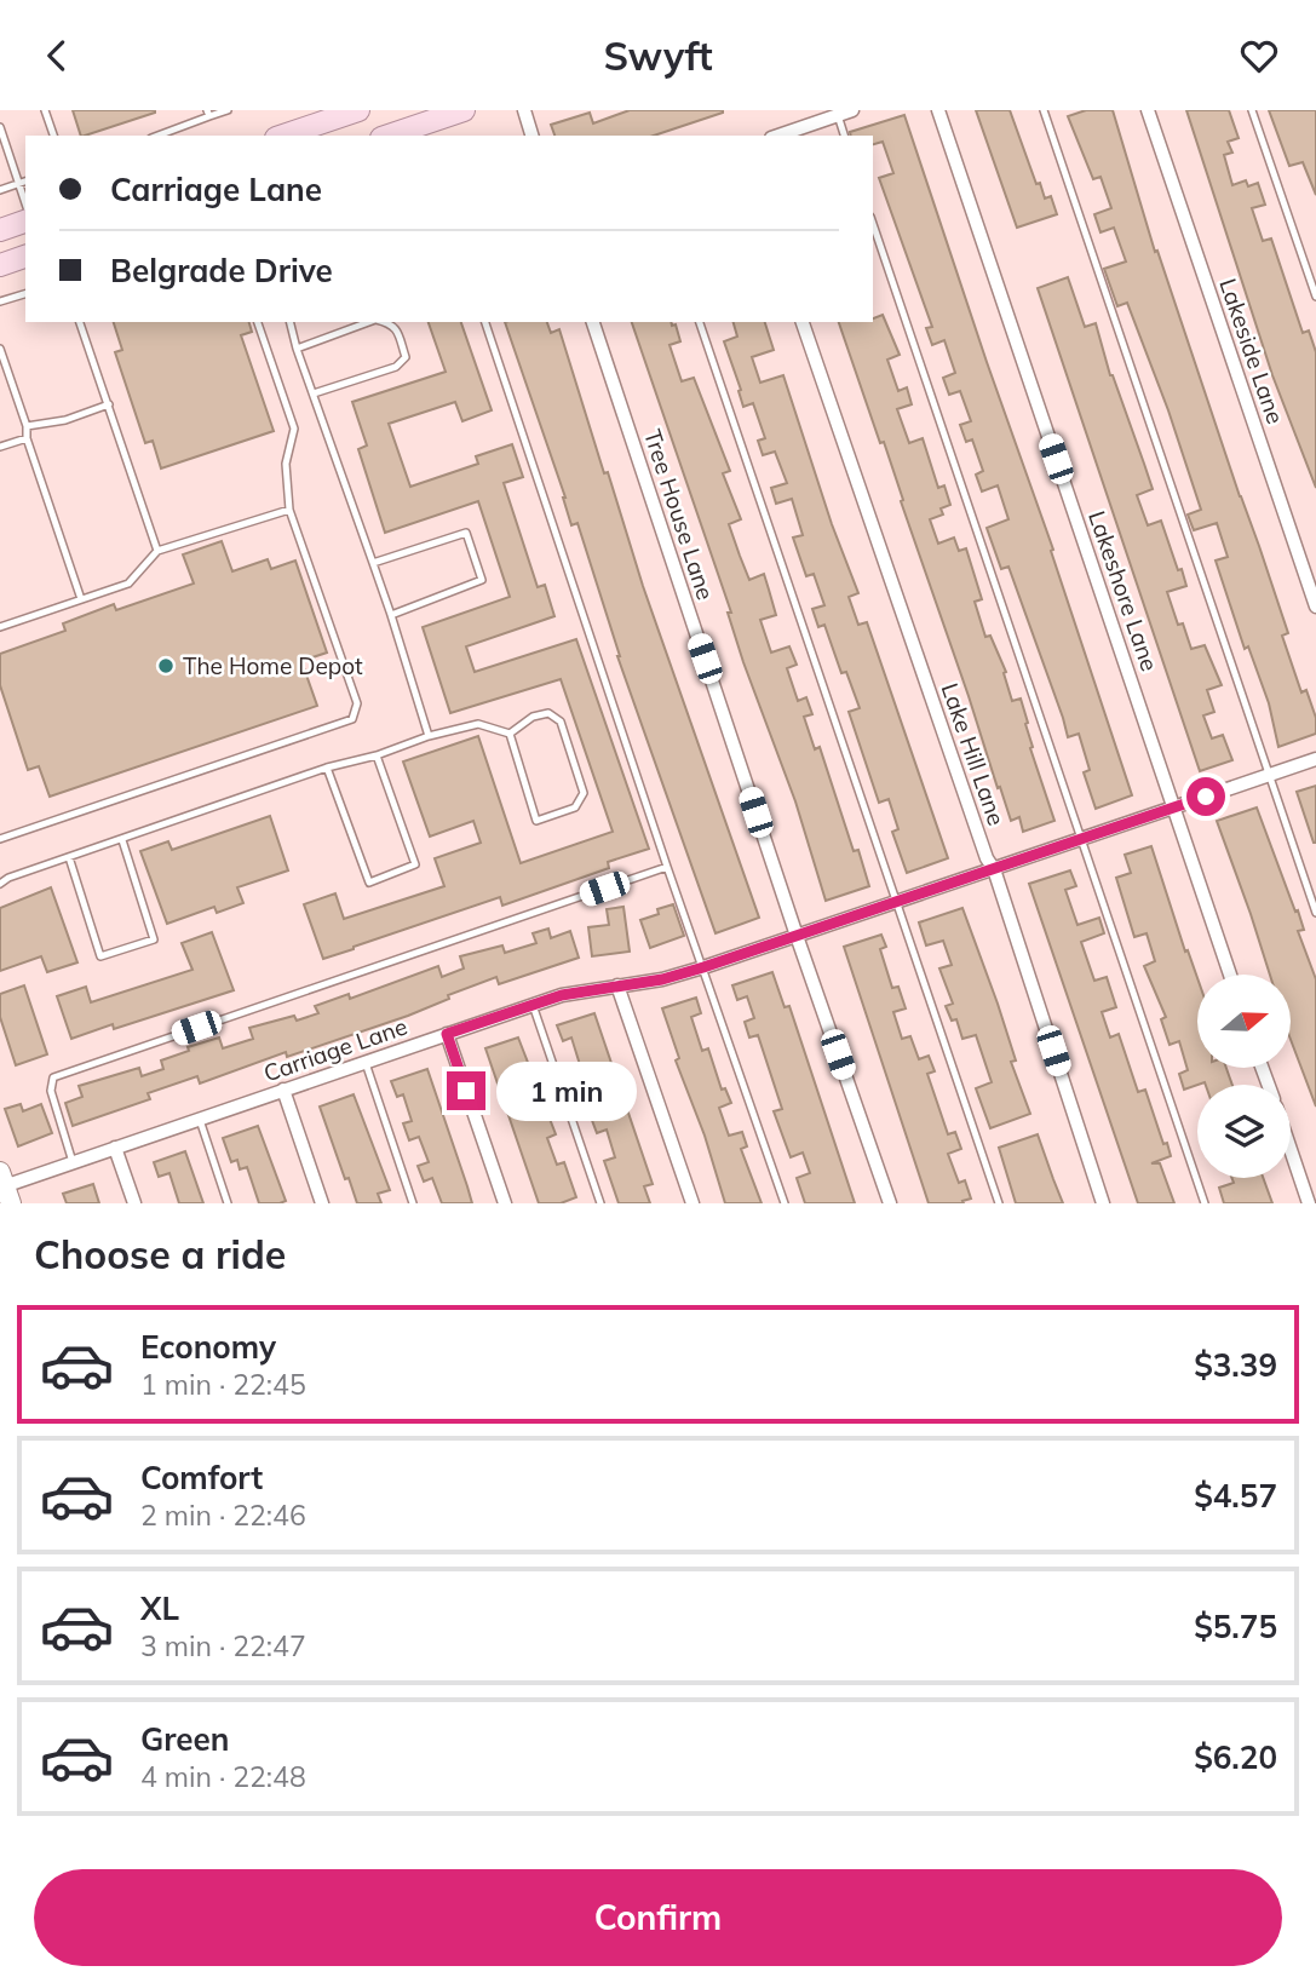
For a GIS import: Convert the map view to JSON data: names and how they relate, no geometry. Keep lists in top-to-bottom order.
{
  "streets": {
    "street": [
      "Lakeside Lane",
      "Tree House Lane",
      "Lakeshore Lane",
      "Lake Hill Lane",
      "Carriage Lane"
    ]
  },
  "crossings": [
    ["Tree House Lane", "Carriage Lane"],
    ["Lakeshore Lane", "Carriage Lane"],
    ["Lake Hill Lane", "Carriage Lane"]
  ],
  "places": ["The Home Depot"],
  "north": "right",
  "page": {
    "header": "Swyft",
    "banner": ["Carriage Lane", "Belgrade Drive"],
    "bubble": "1 min",
    "heading": "Choose a ride",
    "list": [
      {
        "name": "Economy",
        "note": "1 min · 22:45",
        "value": "$3.39"
      },
      {
        "name": "Comfort",
        "note": "2 min · 22:46",
        "value": "$4.57"
      },
      {
        "name": "XL",
        "note": "3 min · 22:47",
        "value": "$5.75"
      },
      {
        "name": "Green",
        "note": "4 min · 22:48",
        "value": "$6.20"
      }
    ],
    "buttons": "Confirm"
  }
}
